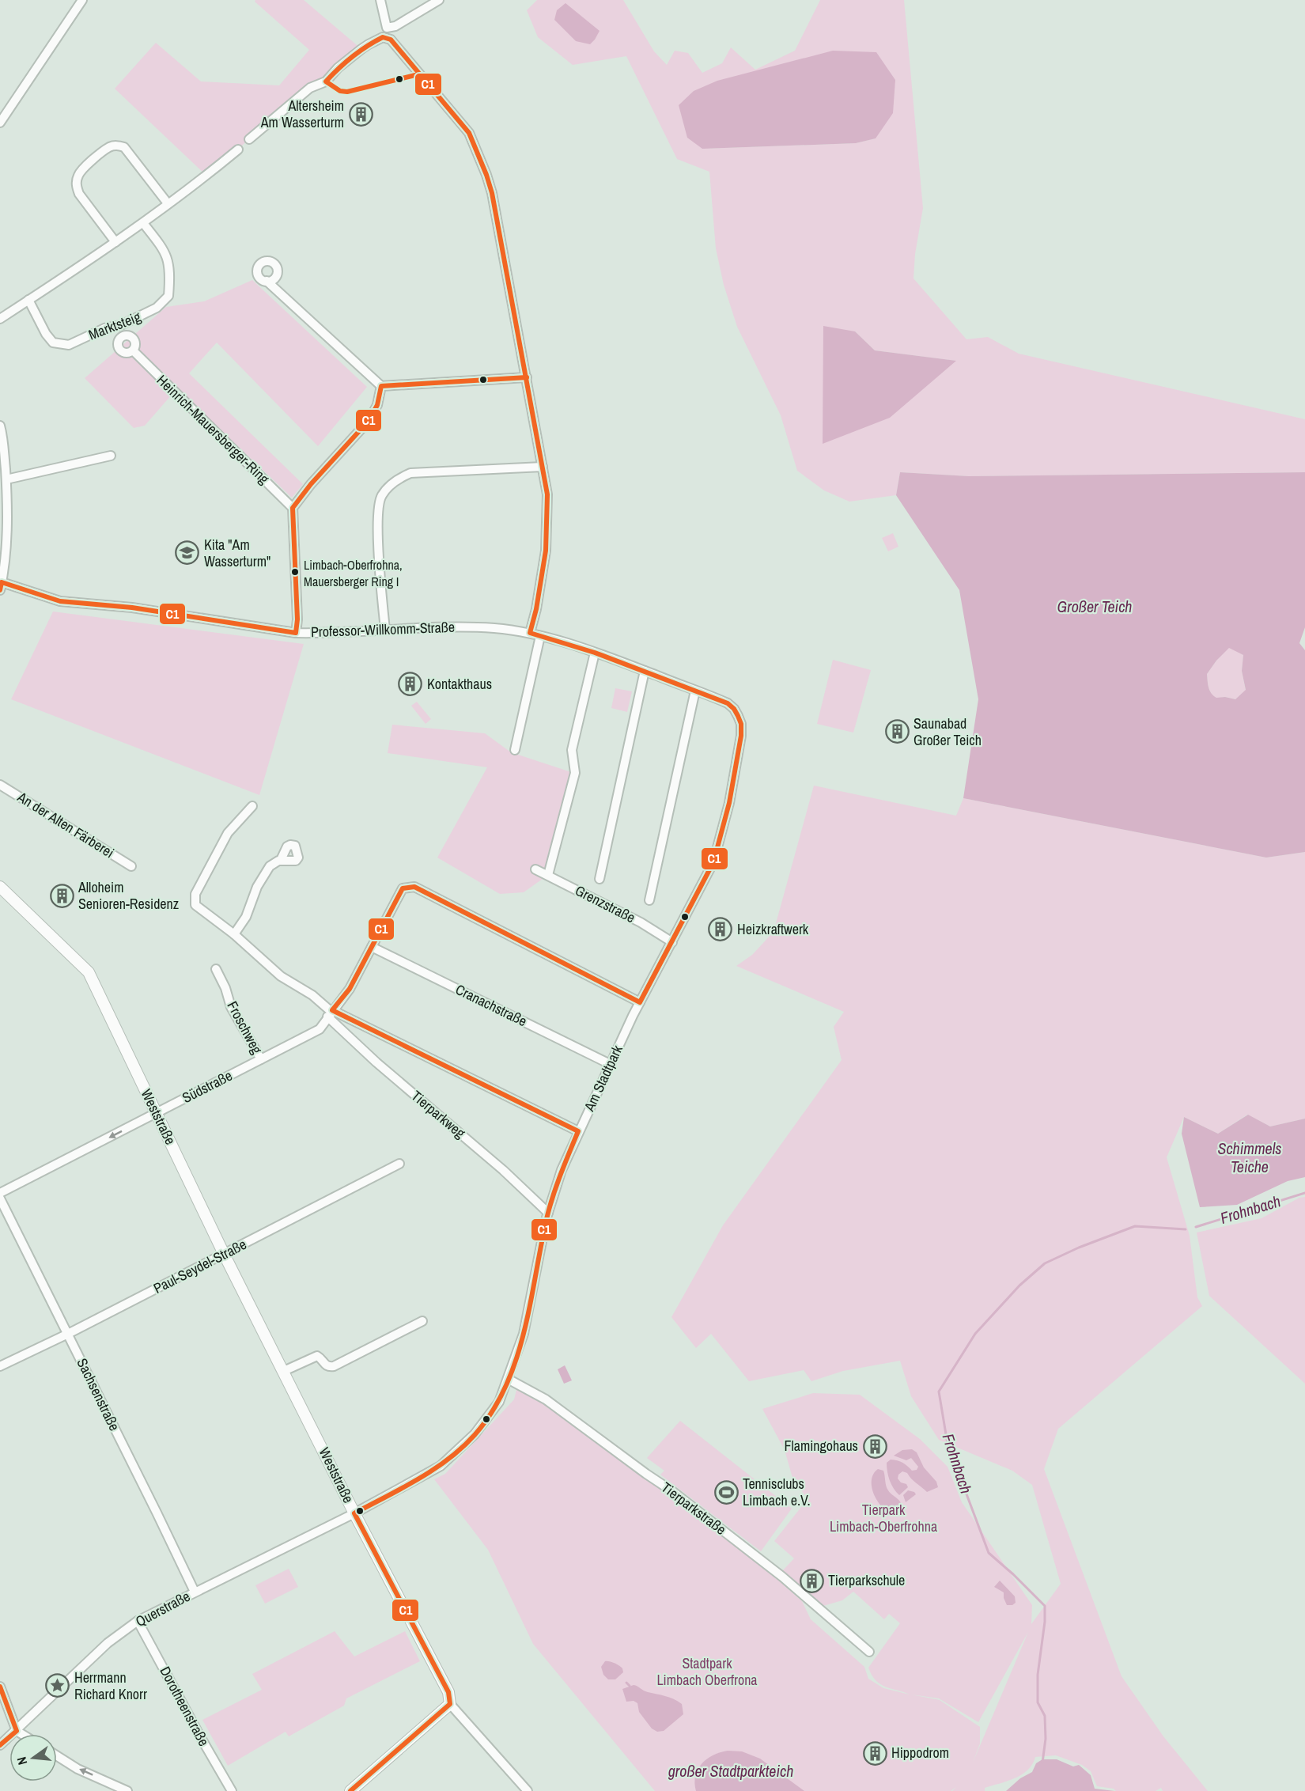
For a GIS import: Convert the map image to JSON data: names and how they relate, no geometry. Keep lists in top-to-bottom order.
{
  "streets": {
    "main road": ["Weststraße"],
    "street": [
      "Marktsteig",
      "Heinrich-Mauersberger-Ring",
      "Professor-Willkomm-Straße",
      "An der Alten Färberei",
      "Grenzstraße",
      "Cranachstraße",
      "Froschweg",
      "Am Stadtpark",
      "Südstraße",
      "Tierparkweg",
      "Paul-Seydel-Straße",
      "Sachsenstraße",
      "Tierparkstraße",
      "Querstraße",
      "Dorotheenstraße"
    ]
  },
  "crossings": [
    ["Professor-Willkomm-Straße", "Am Stadtpark"],
    ["Grenzstraße", "Am Stadtpark"],
    ["Cranachstraße", "Am Stadtpark"],
    ["Cranachstraße", "Südstraße"],
    ["Froschweg", "Südstraße"],
    ["Am Stadtpark", "Südstraße"],
    ["Am Stadtpark", "Tierparkweg"],
    ["Am Stadtpark", "Weststraße"],
    ["Am Stadtpark", "Tierparkstraße"],
    ["Am Stadtpark", "Querstraße"],
    ["Südstraße", "Tierparkweg"],
    ["Südstraße", "Weststraße"],
    ["Weststraße", "Paul-Seydel-Straße"],
    ["Weststraße", "Querstraße"],
    ["Paul-Seydel-Straße", "Sachsenstraße"],
    ["Sachsenstraße", "Querstraße"],
    ["Querstraße", "Dorotheenstraße"]
  ],
  "water": [
    "Großer Teich",
    "Schimmels Teiche",
    "Frohnbach",
    "großer Stadtparkteich"
  ],
  "parks": ["Tierpark Limbach-Oberfrohna", "Stadtpark Limbach Oberfrona"],
  "places": {
    "building": [
      "Altersheim Am Wasserturm",
      "Kontakthaus",
      "Saunabad Großer Teich",
      "Alloheim Senioren-Residenz",
      "Heizkraftwerk",
      "Flamingohaus",
      "Tierparkschule",
      "Hippodrom"
    ],
    "school or university": ["Kita \"Am Wasserturm\""],
    "other": ["Limbach-Oberfrohna, Mauersberger Ring I"],
    "sports": ["Tennisclubs Limbach e.V."],
    "place": ["Herrmann Richard Knorr"]
  },
  "lines": ["transit line C1"],
  "north": "left"
}
